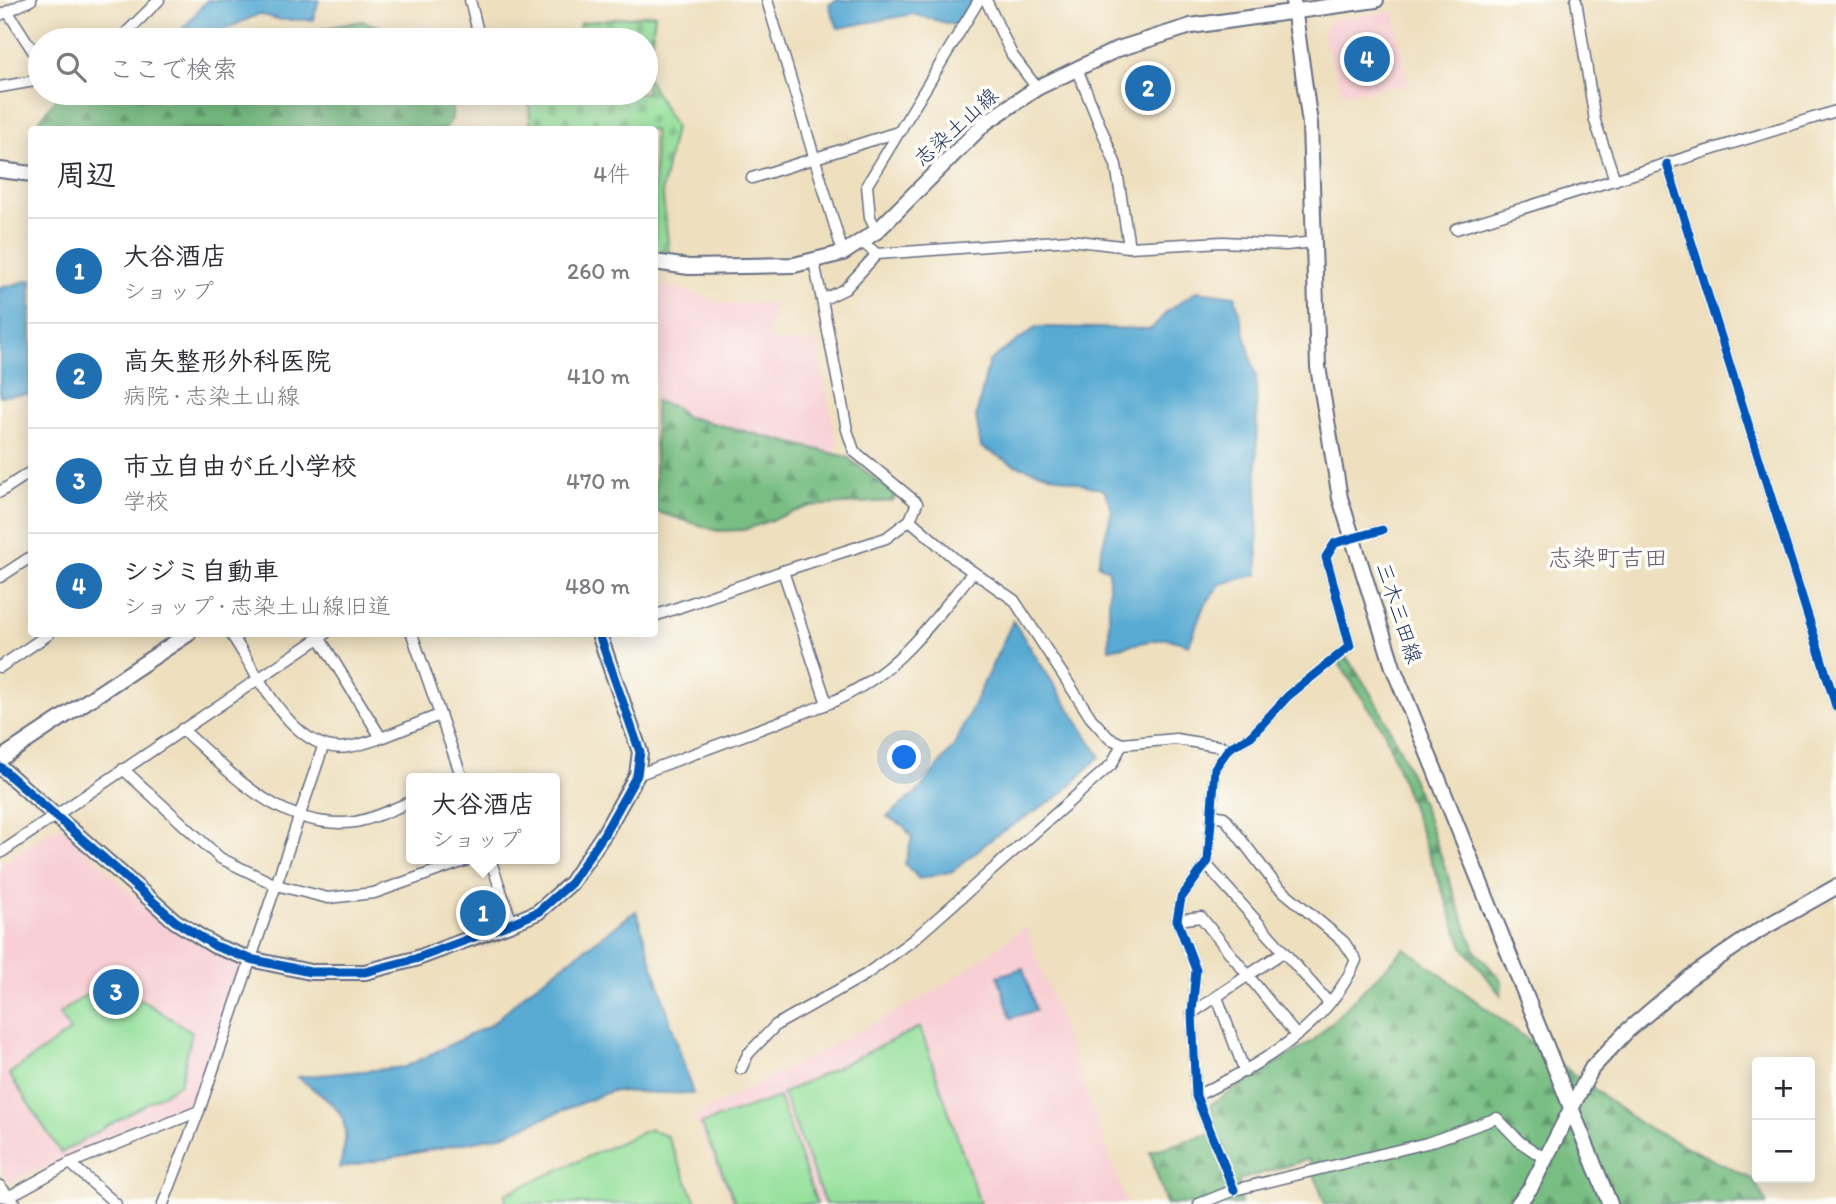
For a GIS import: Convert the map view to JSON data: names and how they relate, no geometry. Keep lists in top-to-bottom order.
{
  "streets": {
    "main road": ["志染土山線", "三木三田線"]
  },
  "crossings": [
    ["志染土山線", "三木三田線"]
  ],
  "districts": ["志染町吉田"],
  "page": {
    "search": "ここで検索",
    "pins": [
      "4",
      "2",
      "1",
      "3"
    ],
    "heading": ["周辺", "4件"],
    "list": [
      {
        "mark": "1",
        "name": "大谷酒店",
        "note": "ショップ",
        "value": "260 m"
      },
      {
        "mark": "2",
        "name": "高矢整形外科医院",
        "note": "病院 · 志染土山線",
        "value": "410 m"
      },
      {
        "mark": "3",
        "name": "市立自由が丘小学校",
        "note": "学校",
        "value": "470 m"
      },
      {
        "mark": "4",
        "name": "シジミ自動車",
        "note": "ショップ · 志染土山線旧道",
        "value": "480 m"
      }
    ],
    "popup": ["大谷酒店", "ショップ"],
    "map_buttons": ["+", "−"]
  }
}
